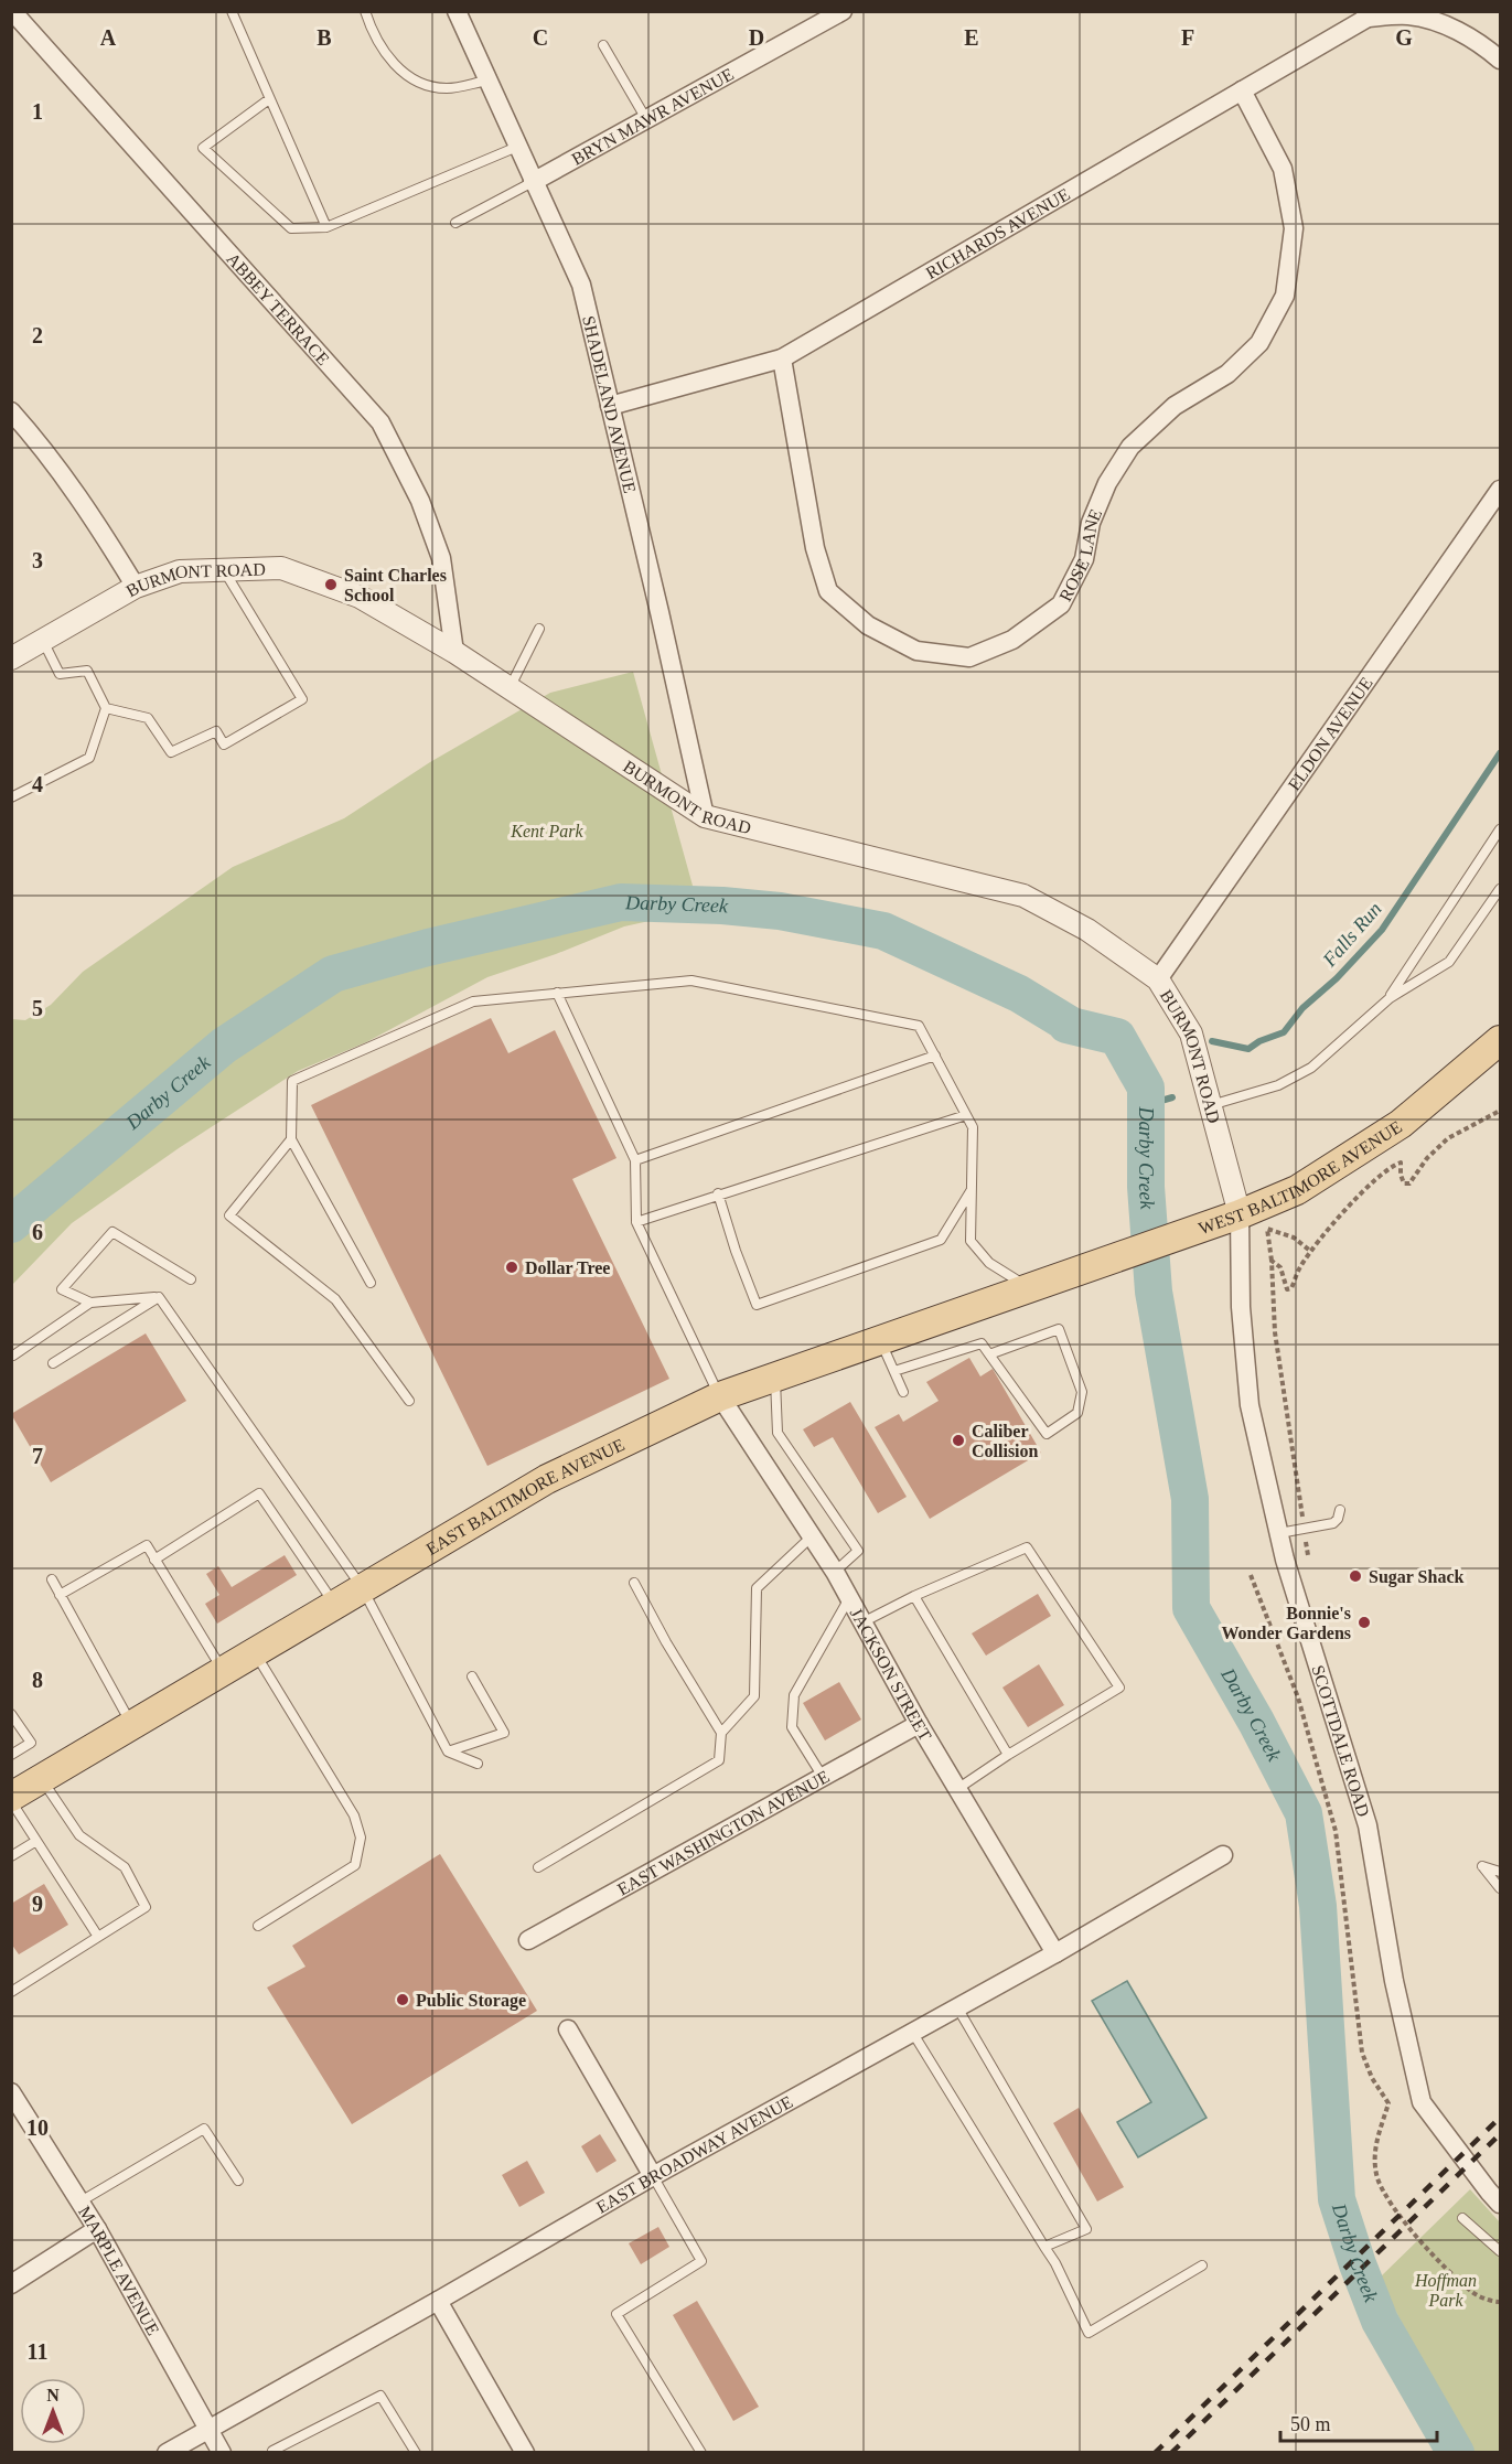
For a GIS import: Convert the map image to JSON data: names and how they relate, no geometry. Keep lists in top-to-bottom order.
{
  "streets": {
    "main road": ["WEST BALTIMORE AVENUE", "EAST BALTIMORE AVENUE"],
    "street": [
      "BRYN MAWR AVENUE",
      "RICHARDS AVENUE",
      "ABBEY TERRACE",
      "SHADELAND AVENUE",
      "ROSE LANE",
      "BURMONT ROAD",
      "ELDON AVENUE",
      "JACKSON STREET",
      "SCOTTDALE ROAD",
      "EAST WASHINGTON AVENUE",
      "EAST BROADWAY AVENUE",
      "MARPLE AVENUE"
    ]
  },
  "crossings": [
    ["BRYN MAWR AVENUE", "SHADELAND AVENUE"],
    ["RICHARDS AVENUE", "SHADELAND AVENUE"],
    ["RICHARDS AVENUE", "ROSE LANE"],
    ["ABBEY TERRACE", "BURMONT ROAD"],
    ["SHADELAND AVENUE", "BURMONT ROAD"],
    ["BURMONT ROAD", "ELDON AVENUE"],
    ["BURMONT ROAD", "WEST BALTIMORE AVENUE"],
    ["BURMONT ROAD", "SCOTTDALE ROAD"],
    ["WEST BALTIMORE AVENUE", "EAST BALTIMORE AVENUE"],
    ["WEST BALTIMORE AVENUE", "SCOTTDALE ROAD"],
    ["EAST BALTIMORE AVENUE", "JACKSON STREET"],
    ["JACKSON STREET", "EAST WASHINGTON AVENUE"],
    ["JACKSON STREET", "EAST BROADWAY AVENUE"],
    ["EAST BROADWAY AVENUE", "MARPLE AVENUE"]
  ],
  "water": ["Darby Creek", "Falls Run"],
  "parks": ["Kent Park", "Hoffman Park"],
  "places": [
    "Saint Charles School",
    "Dollar Tree",
    "Caliber Collision",
    "Sugar Shack",
    "Bonnie's Wonder Gardens",
    "Public Storage"
  ],
  "scale_bar": "50 m",
  "north": "top",
  "grid": {
    "columns": [
      "A",
      "B",
      "C",
      "D",
      "E",
      "F",
      "G"
    ],
    "rows": [
      "1",
      "2",
      "3",
      "4",
      "5",
      "6",
      "7",
      "8",
      "9",
      "10",
      "11"
    ]
  }
}
